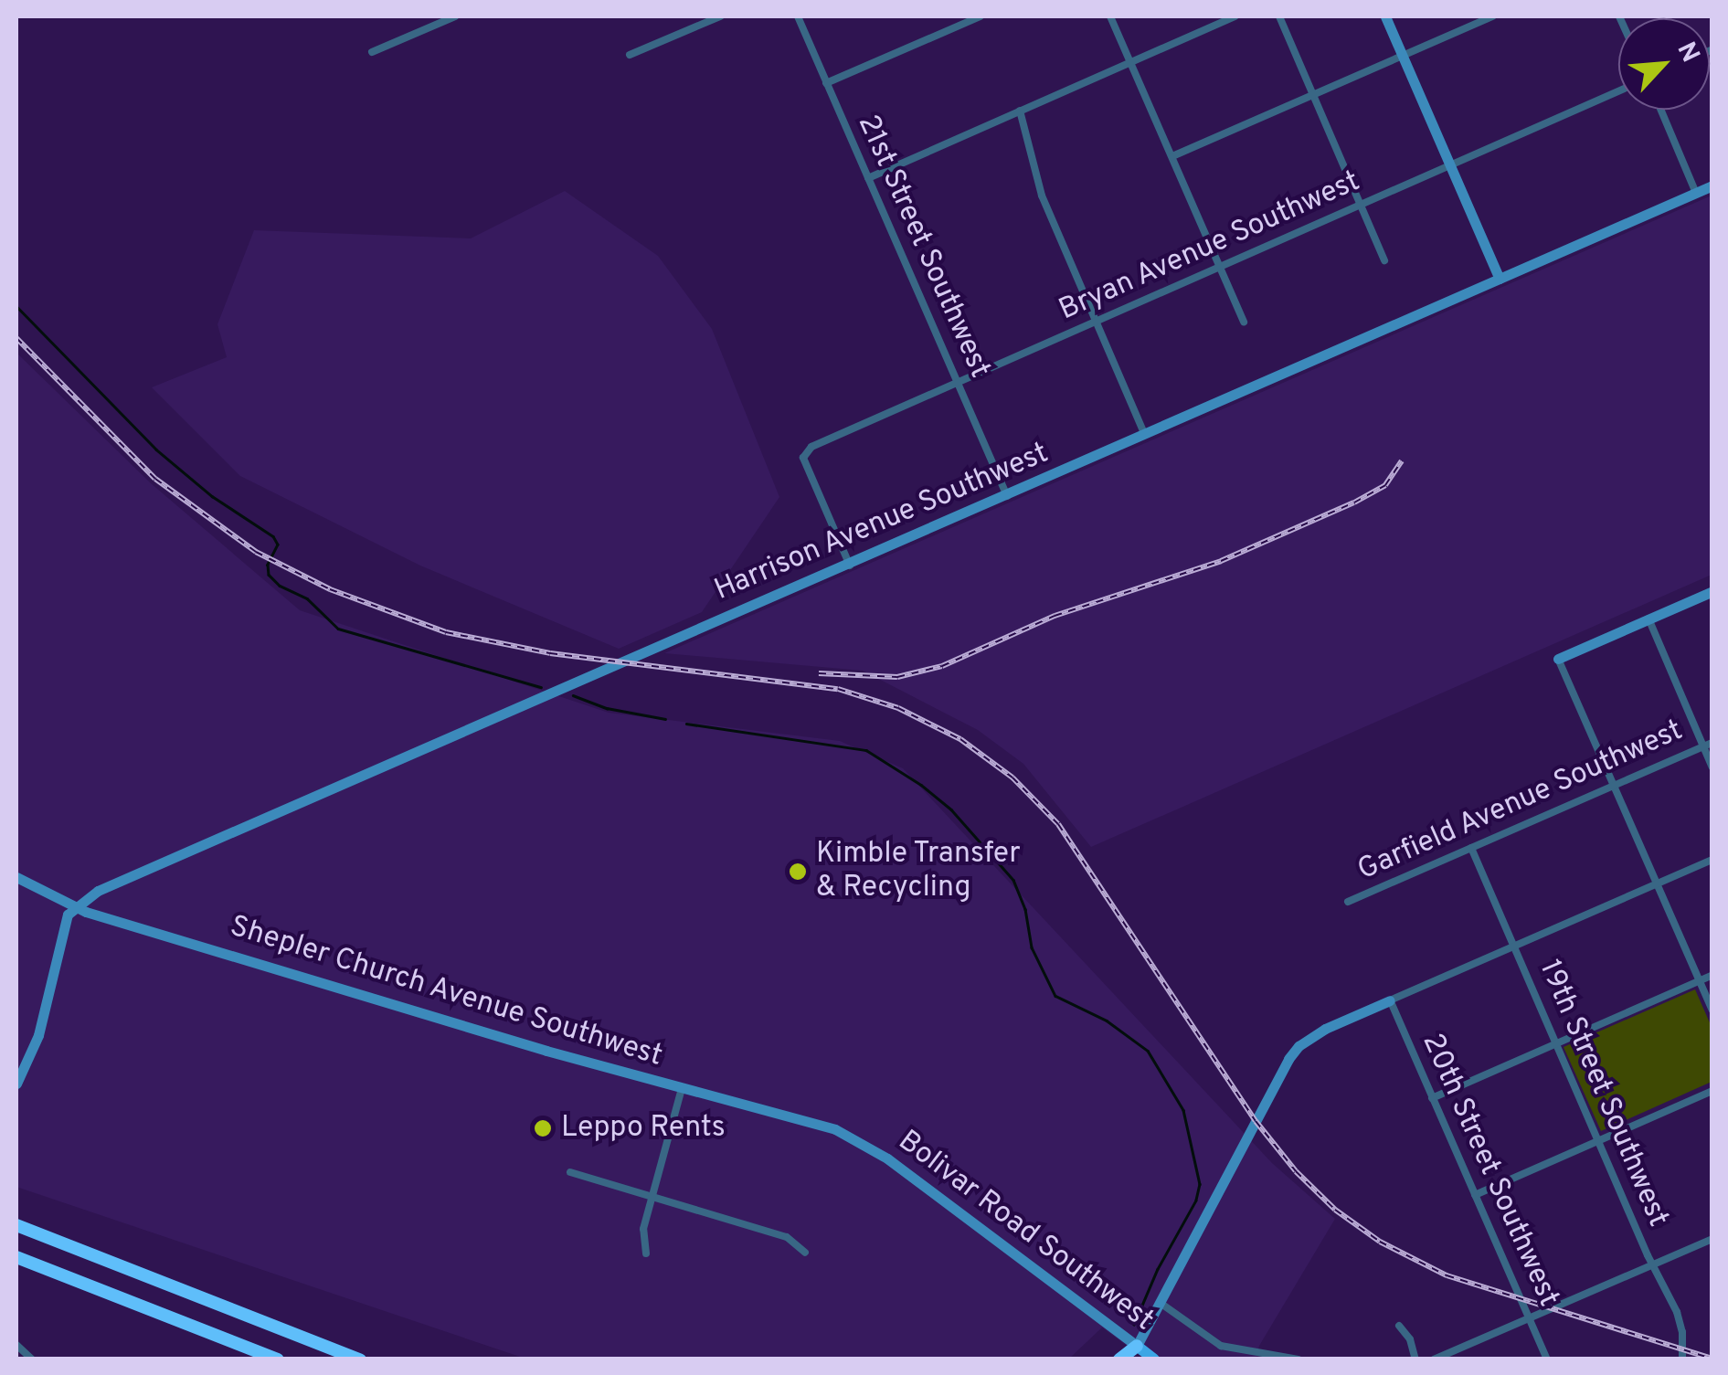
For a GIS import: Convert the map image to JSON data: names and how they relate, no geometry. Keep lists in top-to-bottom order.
{
  "streets": {
    "main road": ["Bolivar Road Southwest"],
    "street": [
      "21st Street Southwest",
      "Bryan Avenue Southwest",
      "Harrison Avenue Southwest",
      "Garfield Avenue Southwest",
      "Shepler Church Avenue Southwest",
      "19th Street Southwest",
      "20th Street Southwest"
    ]
  },
  "crossings": [
    ["21st Street Southwest", "Bryan Avenue Southwest"],
    ["21st Street Southwest", "Harrison Avenue Southwest"],
    ["Bryan Avenue Southwest", "Harrison Avenue Southwest"],
    ["Harrison Avenue Southwest", "Shepler Church Avenue Southwest"],
    ["Garfield Avenue Southwest", "19th Street Southwest"],
    ["Shepler Church Avenue Southwest", "Bolivar Road Southwest"]
  ],
  "places": ["Kimble Transfer & Recycling", "Leppo Rents"],
  "north": "top right"
}
